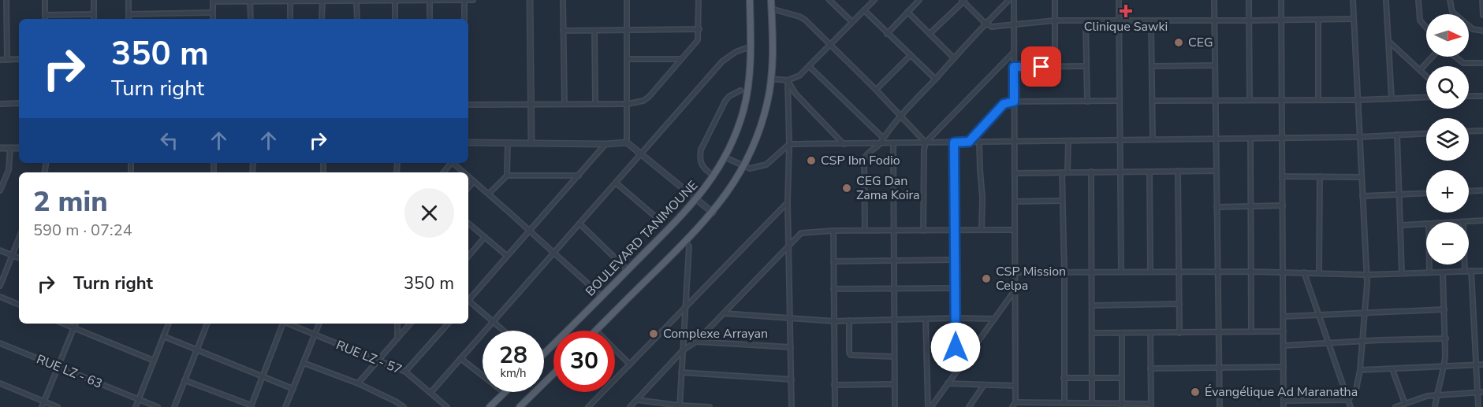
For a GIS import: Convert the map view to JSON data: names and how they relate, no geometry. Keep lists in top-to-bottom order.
{
  "streets": {
    "main road": ["BOULEVARD TANIMOUNE"],
    "street": ["RUE LZ - 57", "RUE LZ - 63"]
  },
  "places": {
    "health": ["Clinique Sawki"],
    "other": [
      "CEG",
      "CSP Ibn Fodio",
      "CEG Dan Zama Koira",
      "CSP Mission Celpa",
      "Complexe Arrayan",
      "Évangélique Ad Maranatha"
    ]
  },
  "north": "right",
  "page": {
    "map_buttons": ["+", "−"],
    "turn": ["350 m", "Turn right"],
    "heading": ["2 min", "590 m · 07:24"],
    "list": [
      {
        "name": "Turn right",
        "value": "350 m"
      }
    ],
    "speed": "28 km/h",
    "limit": "30"
  }
}
